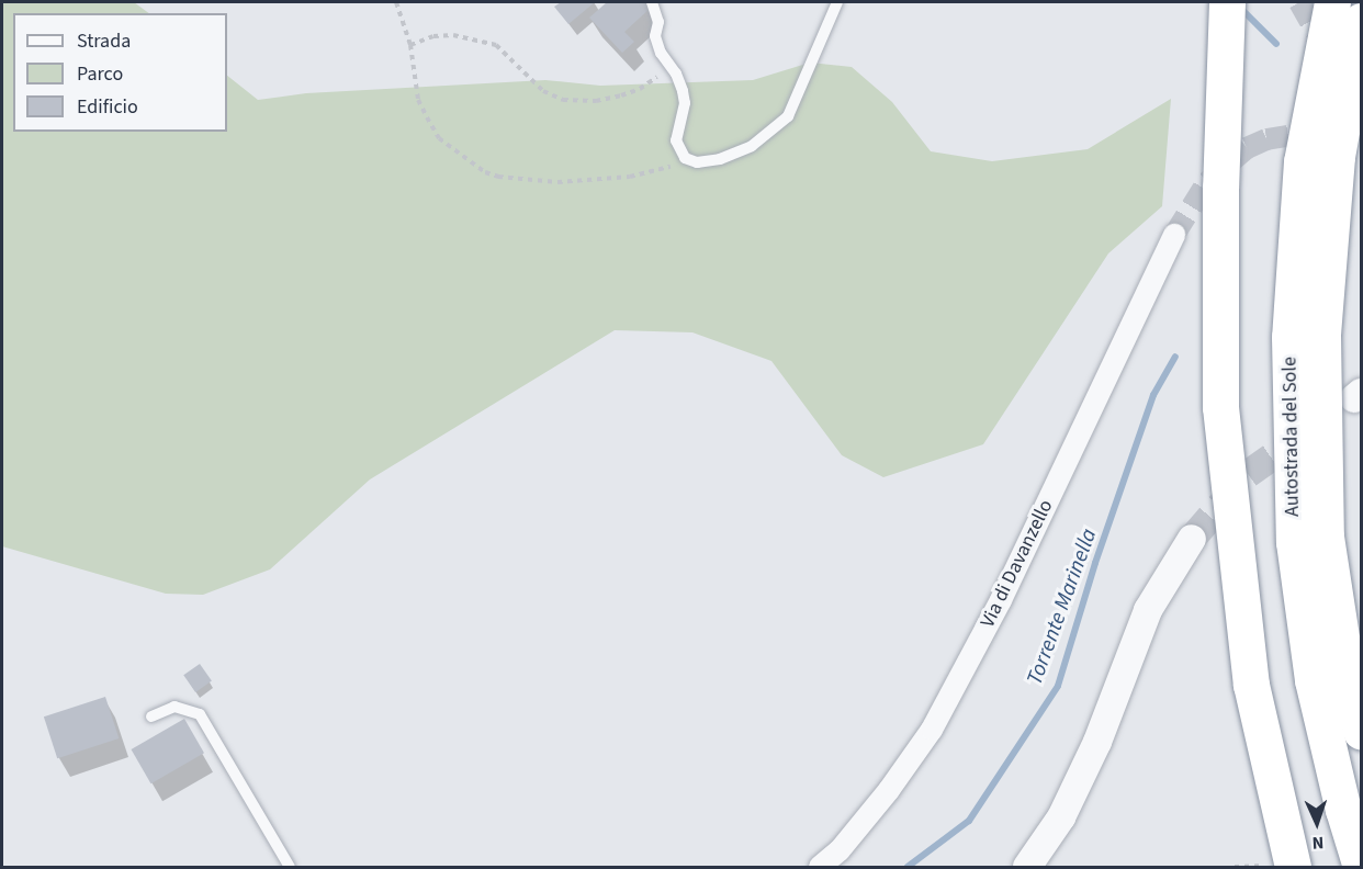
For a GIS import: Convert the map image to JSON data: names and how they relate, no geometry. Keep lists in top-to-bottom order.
{
  "streets": {
    "highway": ["Autostrada del Sole"],
    "street": ["Via di Davanzello"]
  },
  "water": ["Torrente Marinella"],
  "legend": ["Strada", "Parco", "Edificio"],
  "north": "bottom"
}
